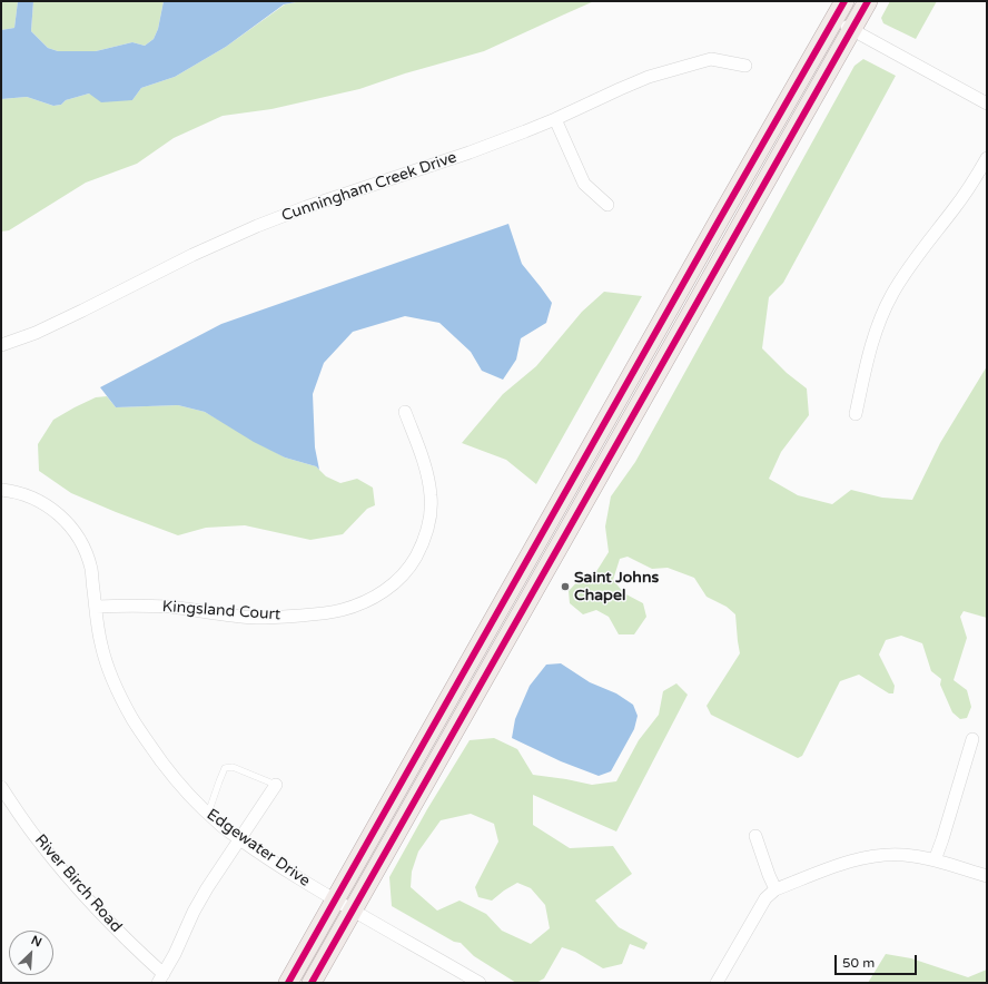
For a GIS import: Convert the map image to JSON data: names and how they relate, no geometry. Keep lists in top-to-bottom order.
{
  "streets": {
    "street": [
      "Cunningham Creek Drive",
      "Kingsland Court",
      "Edgewater Drive",
      "River Birch Road"
    ]
  },
  "crossings": [
    ["Kingsland Court", "Edgewater Drive"]
  ],
  "places": ["Saint Johns Chapel"],
  "scale_bar": "50 m",
  "north": "top right"
}
